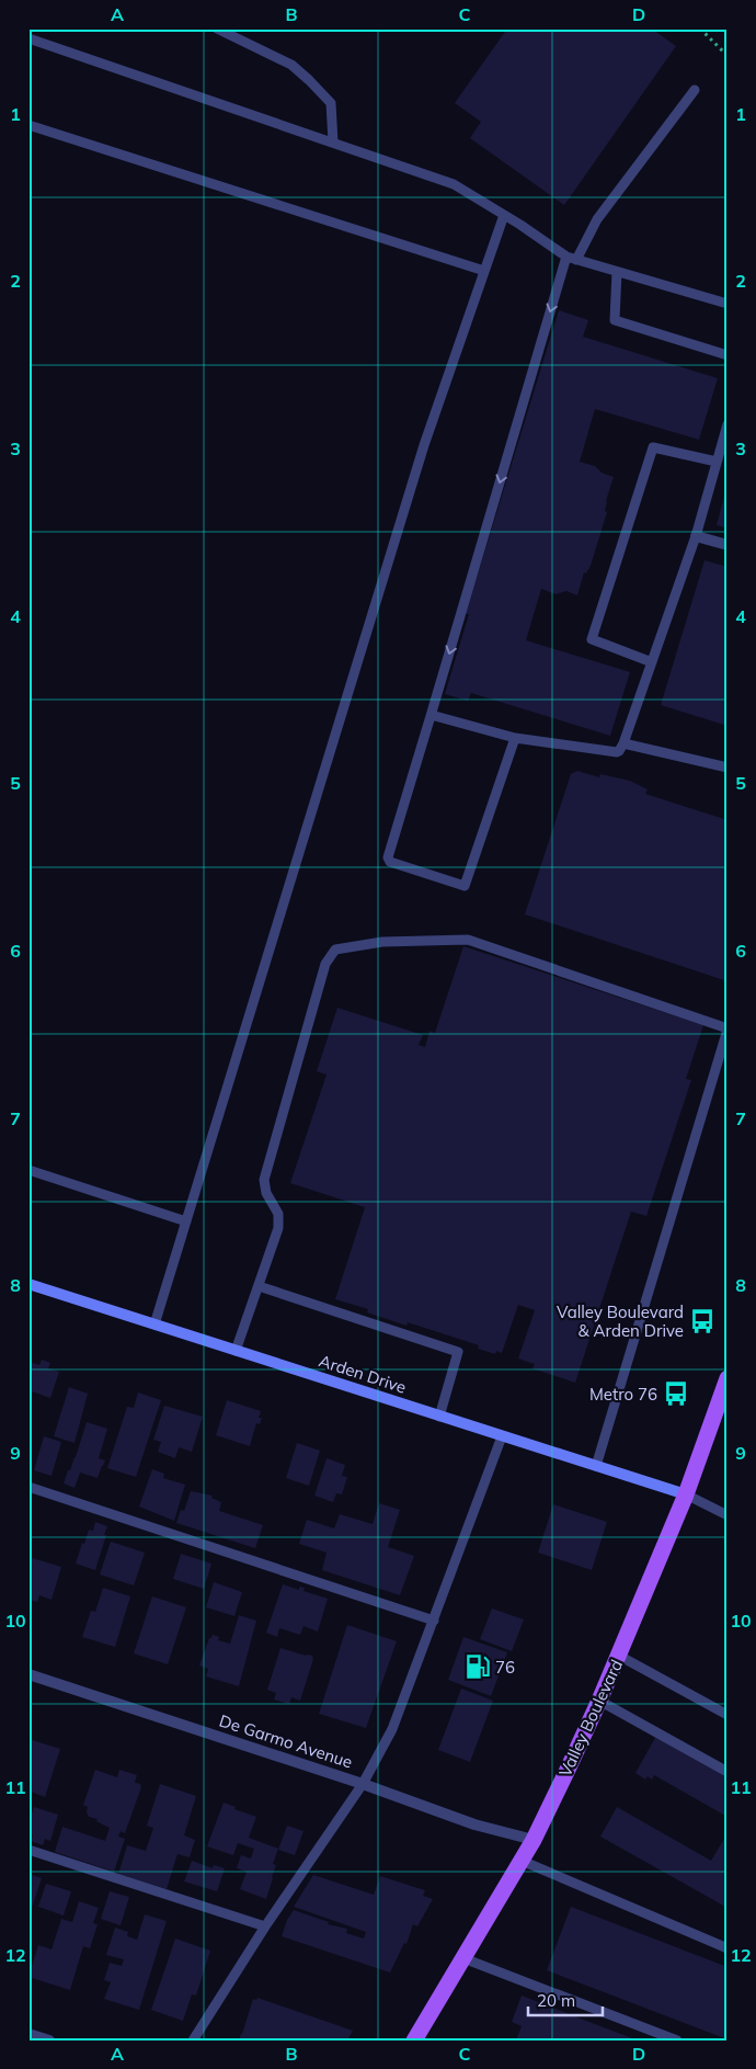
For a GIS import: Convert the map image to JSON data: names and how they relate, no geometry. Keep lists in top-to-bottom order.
{
  "streets": {
    "main road": ["Valley Boulevard"],
    "street": ["Arden Drive", "De Garmo Avenue"]
  },
  "crossings": [
    ["Arden Drive", "Valley Boulevard"],
    ["Valley Boulevard", "De Garmo Avenue"]
  ],
  "places": {
    "bus stop": ["Valley Boulevard & Arden Drive", "Metro 76"],
    "fuel station": ["76"]
  },
  "scale_bar": "20 m",
  "grid": {
    "columns": [
      "A",
      "B",
      "C",
      "D"
    ],
    "rows": [
      "1",
      "2",
      "3",
      "4",
      "5",
      "6",
      "7",
      "8",
      "9",
      "10",
      "11",
      "12"
    ]
  }
}
